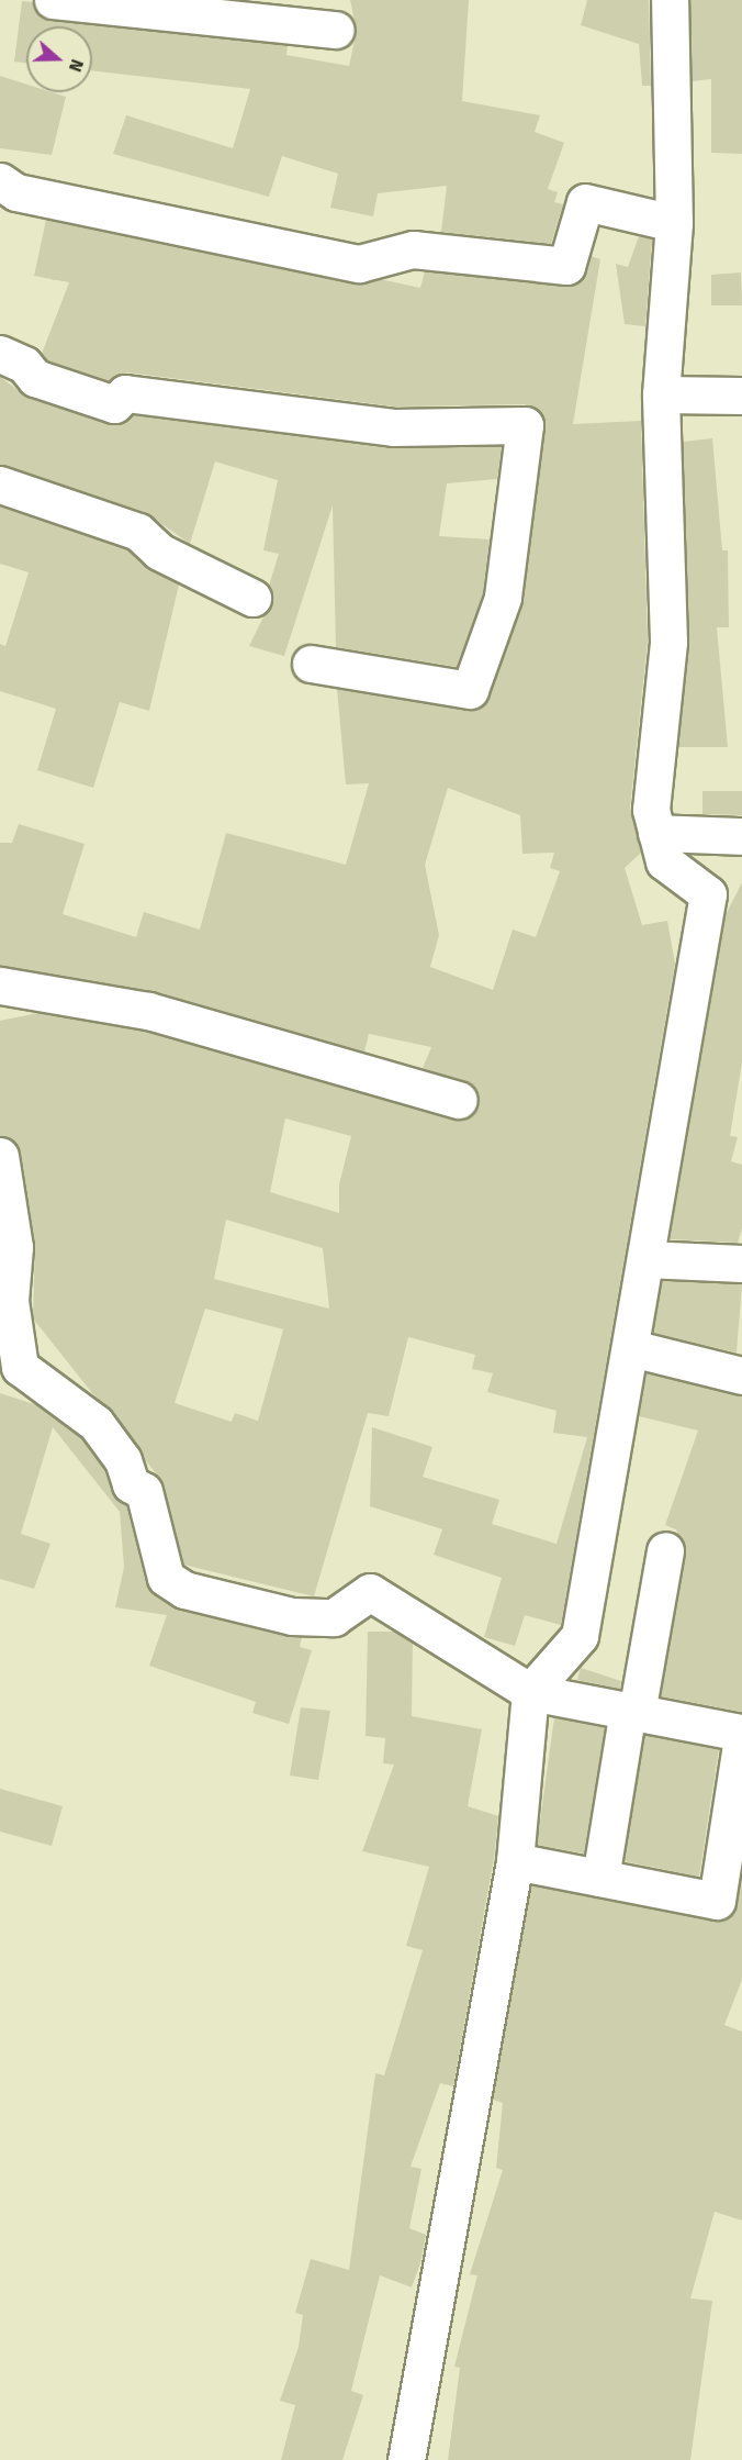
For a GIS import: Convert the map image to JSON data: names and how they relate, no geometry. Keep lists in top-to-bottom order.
{
  "north": "right"
}
